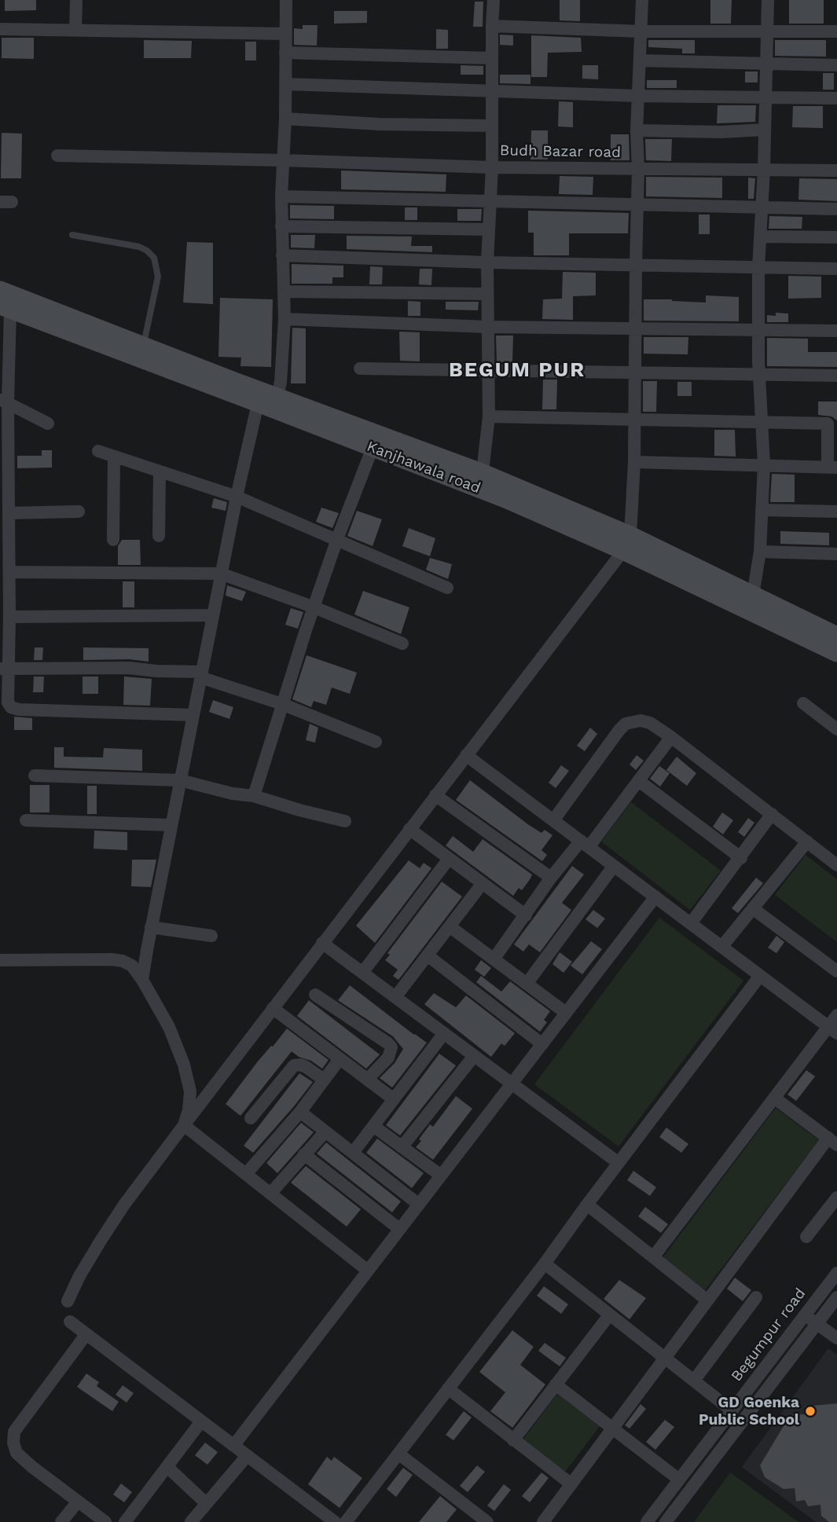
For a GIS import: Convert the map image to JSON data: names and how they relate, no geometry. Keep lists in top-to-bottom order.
{
  "streets": {
    "main road": ["Kanjhawala road"],
    "street": ["Budh Bazar road", "Begumpur road"]
  },
  "districts": ["BEGUM PUR"],
  "places": ["GD Goenka Public School"]
}
